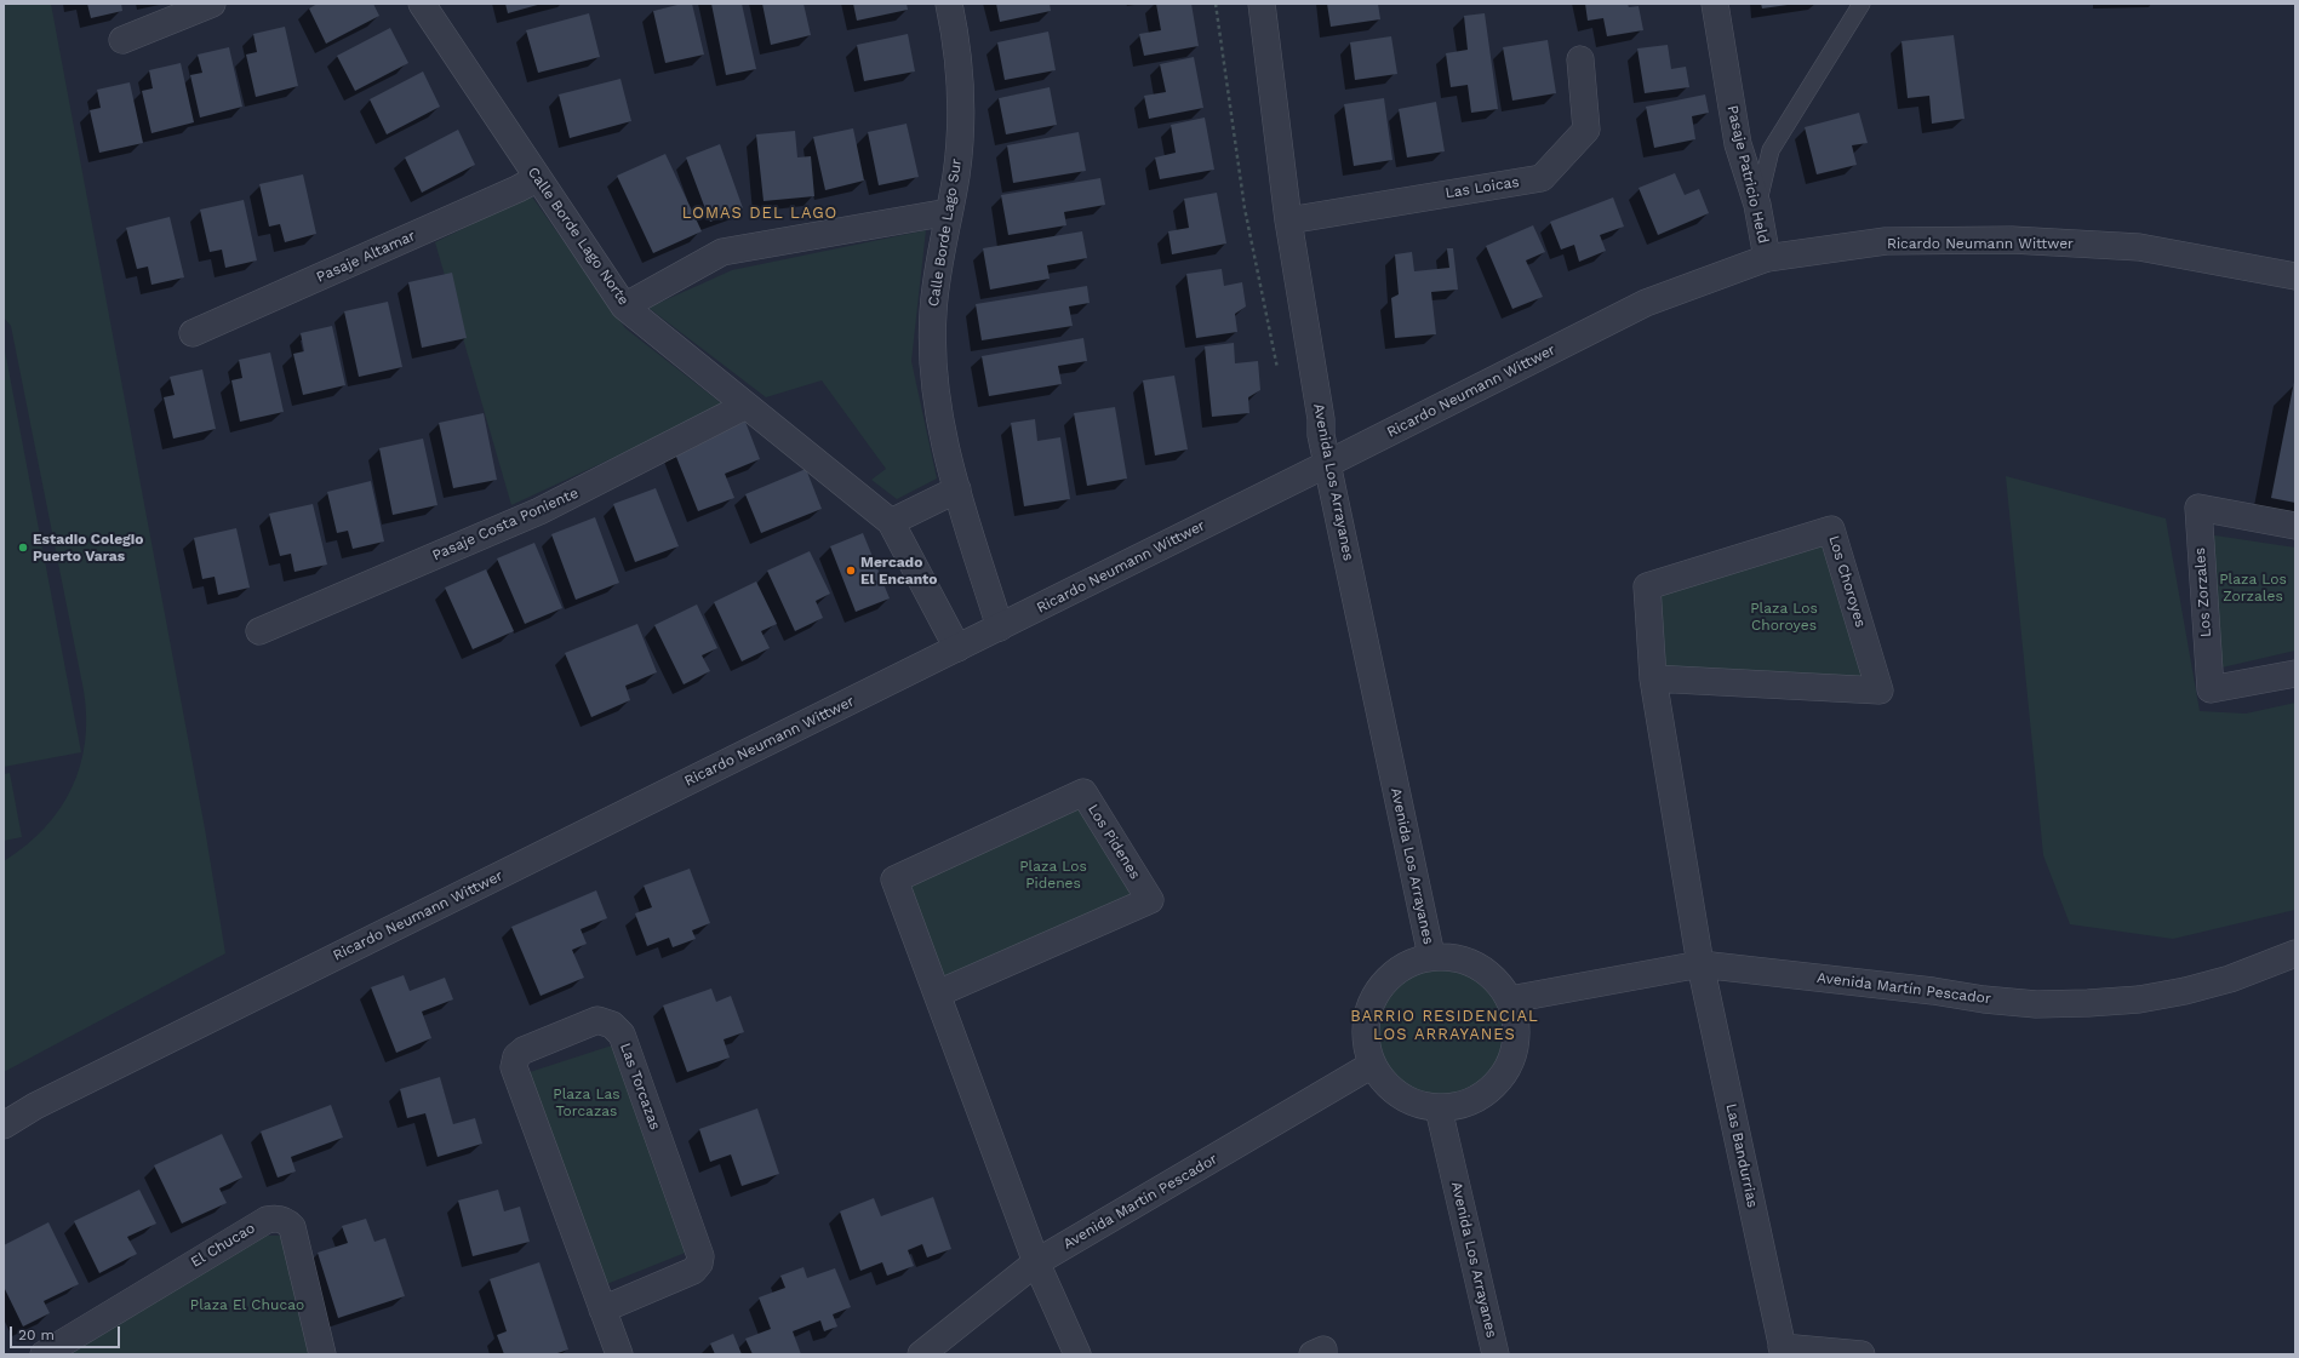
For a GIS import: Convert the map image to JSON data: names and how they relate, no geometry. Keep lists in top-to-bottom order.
{
  "streets": {
    "street": [
      "Pasaje Patricio Held",
      "Las Loicas",
      "Calle Borde Lago Sur",
      "Calle Borde Lago Norte",
      "Ricardo Neumann Wittwer",
      "Pasaje Altamar",
      "Avenida Los Arrayanes",
      "Pasaje Costa Poniente",
      "Los Choroyes",
      "Los Zorzales",
      "Los Pidenes",
      "Avenida Martín Pescador",
      "Las Torcazas",
      "Las Bandurrias",
      "El Chucao"
    ]
  },
  "crossings": [
    ["Pasaje Patricio Held", "Ricardo Neumann Wittwer"],
    ["Las Loicas", "Avenida Los Arrayanes"],
    ["Calle Borde Lago Sur", "Ricardo Neumann Wittwer"],
    ["Calle Borde Lago Norte", "Ricardo Neumann Wittwer"],
    ["Calle Borde Lago Norte", "Pasaje Altamar"],
    ["Calle Borde Lago Norte", "Pasaje Costa Poniente"],
    ["Ricardo Neumann Wittwer", "Avenida Los Arrayanes"],
    ["Avenida Los Arrayanes", "Avenida Martín Pescador"],
    ["Los Choroyes", "Avenida Martín Pescador"],
    ["Los Choroyes", "Las Bandurrias"],
    ["Los Pidenes", "Avenida Martín Pescador"],
    ["Avenida Martín Pescador", "Las Bandurrias"]
  ],
  "districts": ["LOMAS DEL LAGO", "BARRIO RESIDENCIAL LOS ARRAYANES"],
  "parks": [
    "Plaza Los Zorzales",
    "Plaza Los Choroyes",
    "Plaza Los Pidenes",
    "Plaza Las Torcazas",
    "Plaza El Chucao"
  ],
  "places": ["Estadio Colegio Puerto Varas", "Mercado El Encanto"],
  "scale_bar": "20 m"
}
